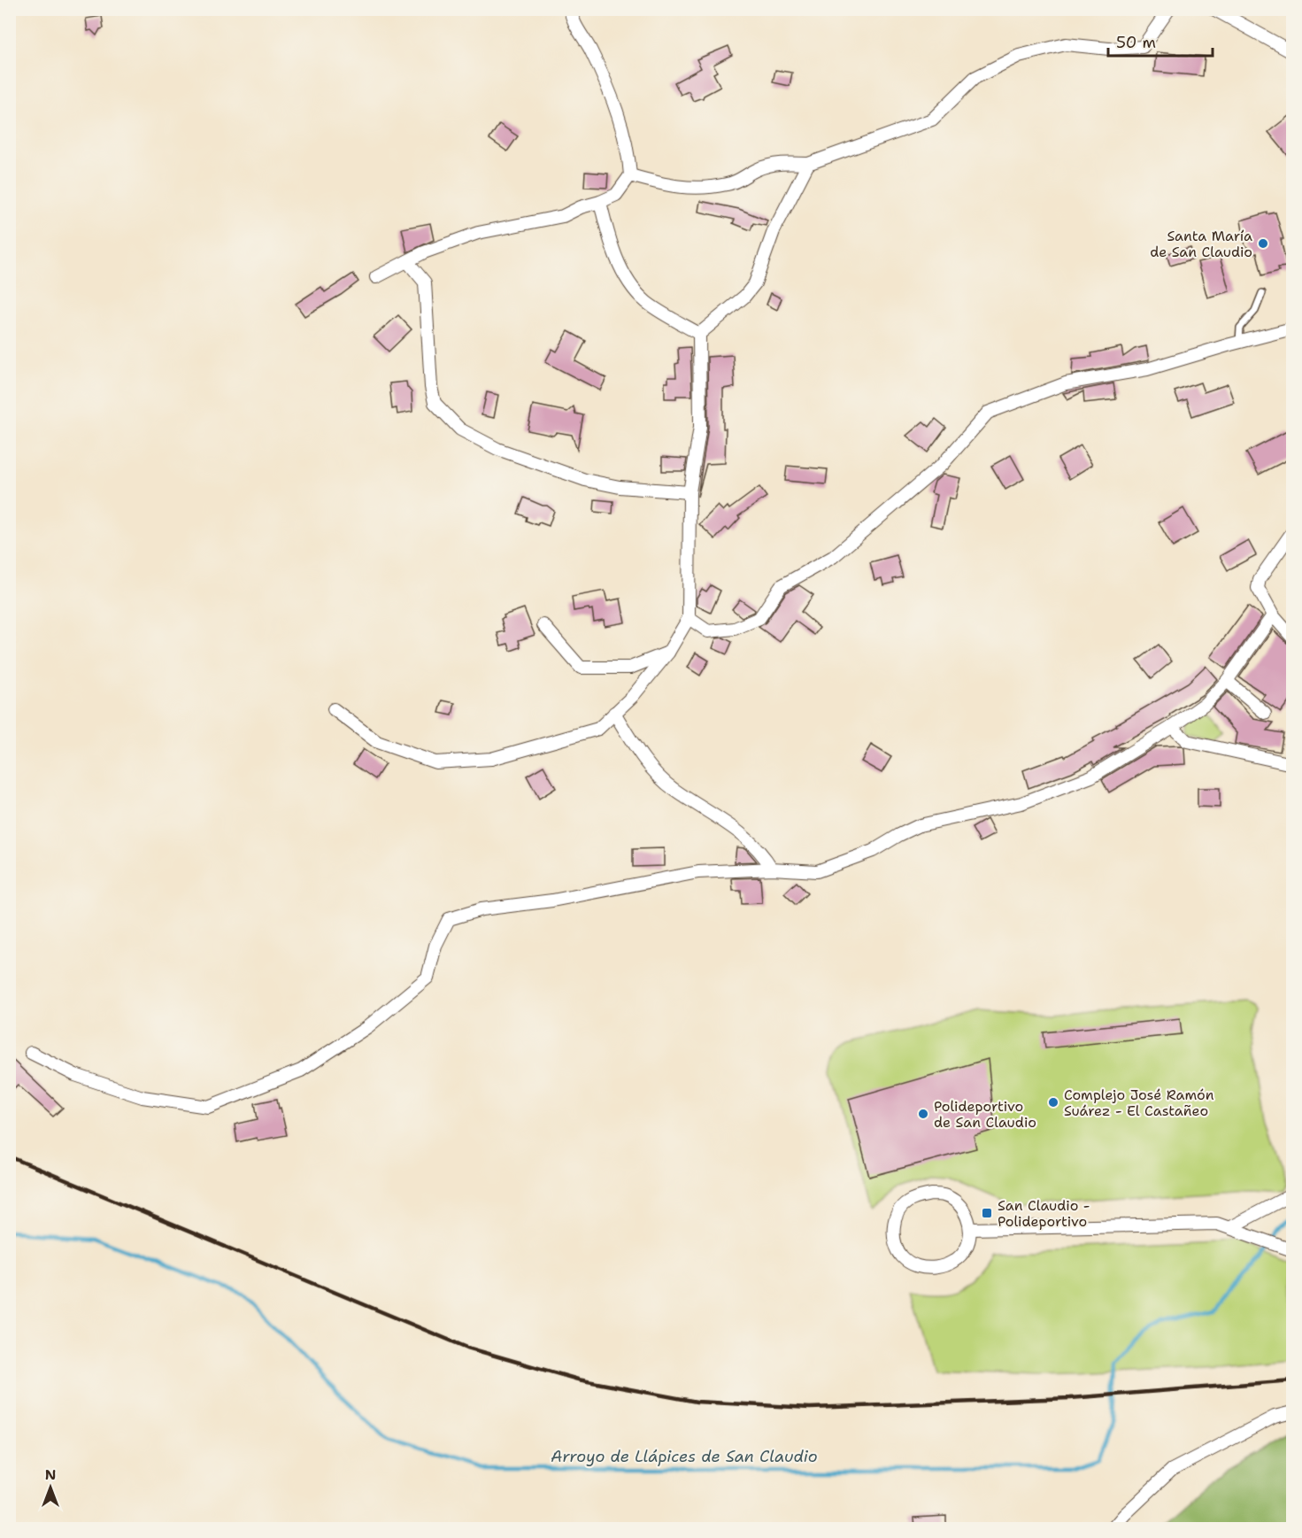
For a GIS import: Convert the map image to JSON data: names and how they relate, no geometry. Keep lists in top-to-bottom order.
{
  "water": ["Arroyo de Llápices de San Claudio"],
  "places": {
    "other": ["Santa María de San Claudio", "Complejo José Ramón Suárez - El Castañeo", "Polideportivo de San Claudio"],
    "transit": ["San Claudio - Polideportivo"]
  },
  "scale_bar": "50 m",
  "north": "top"
}
